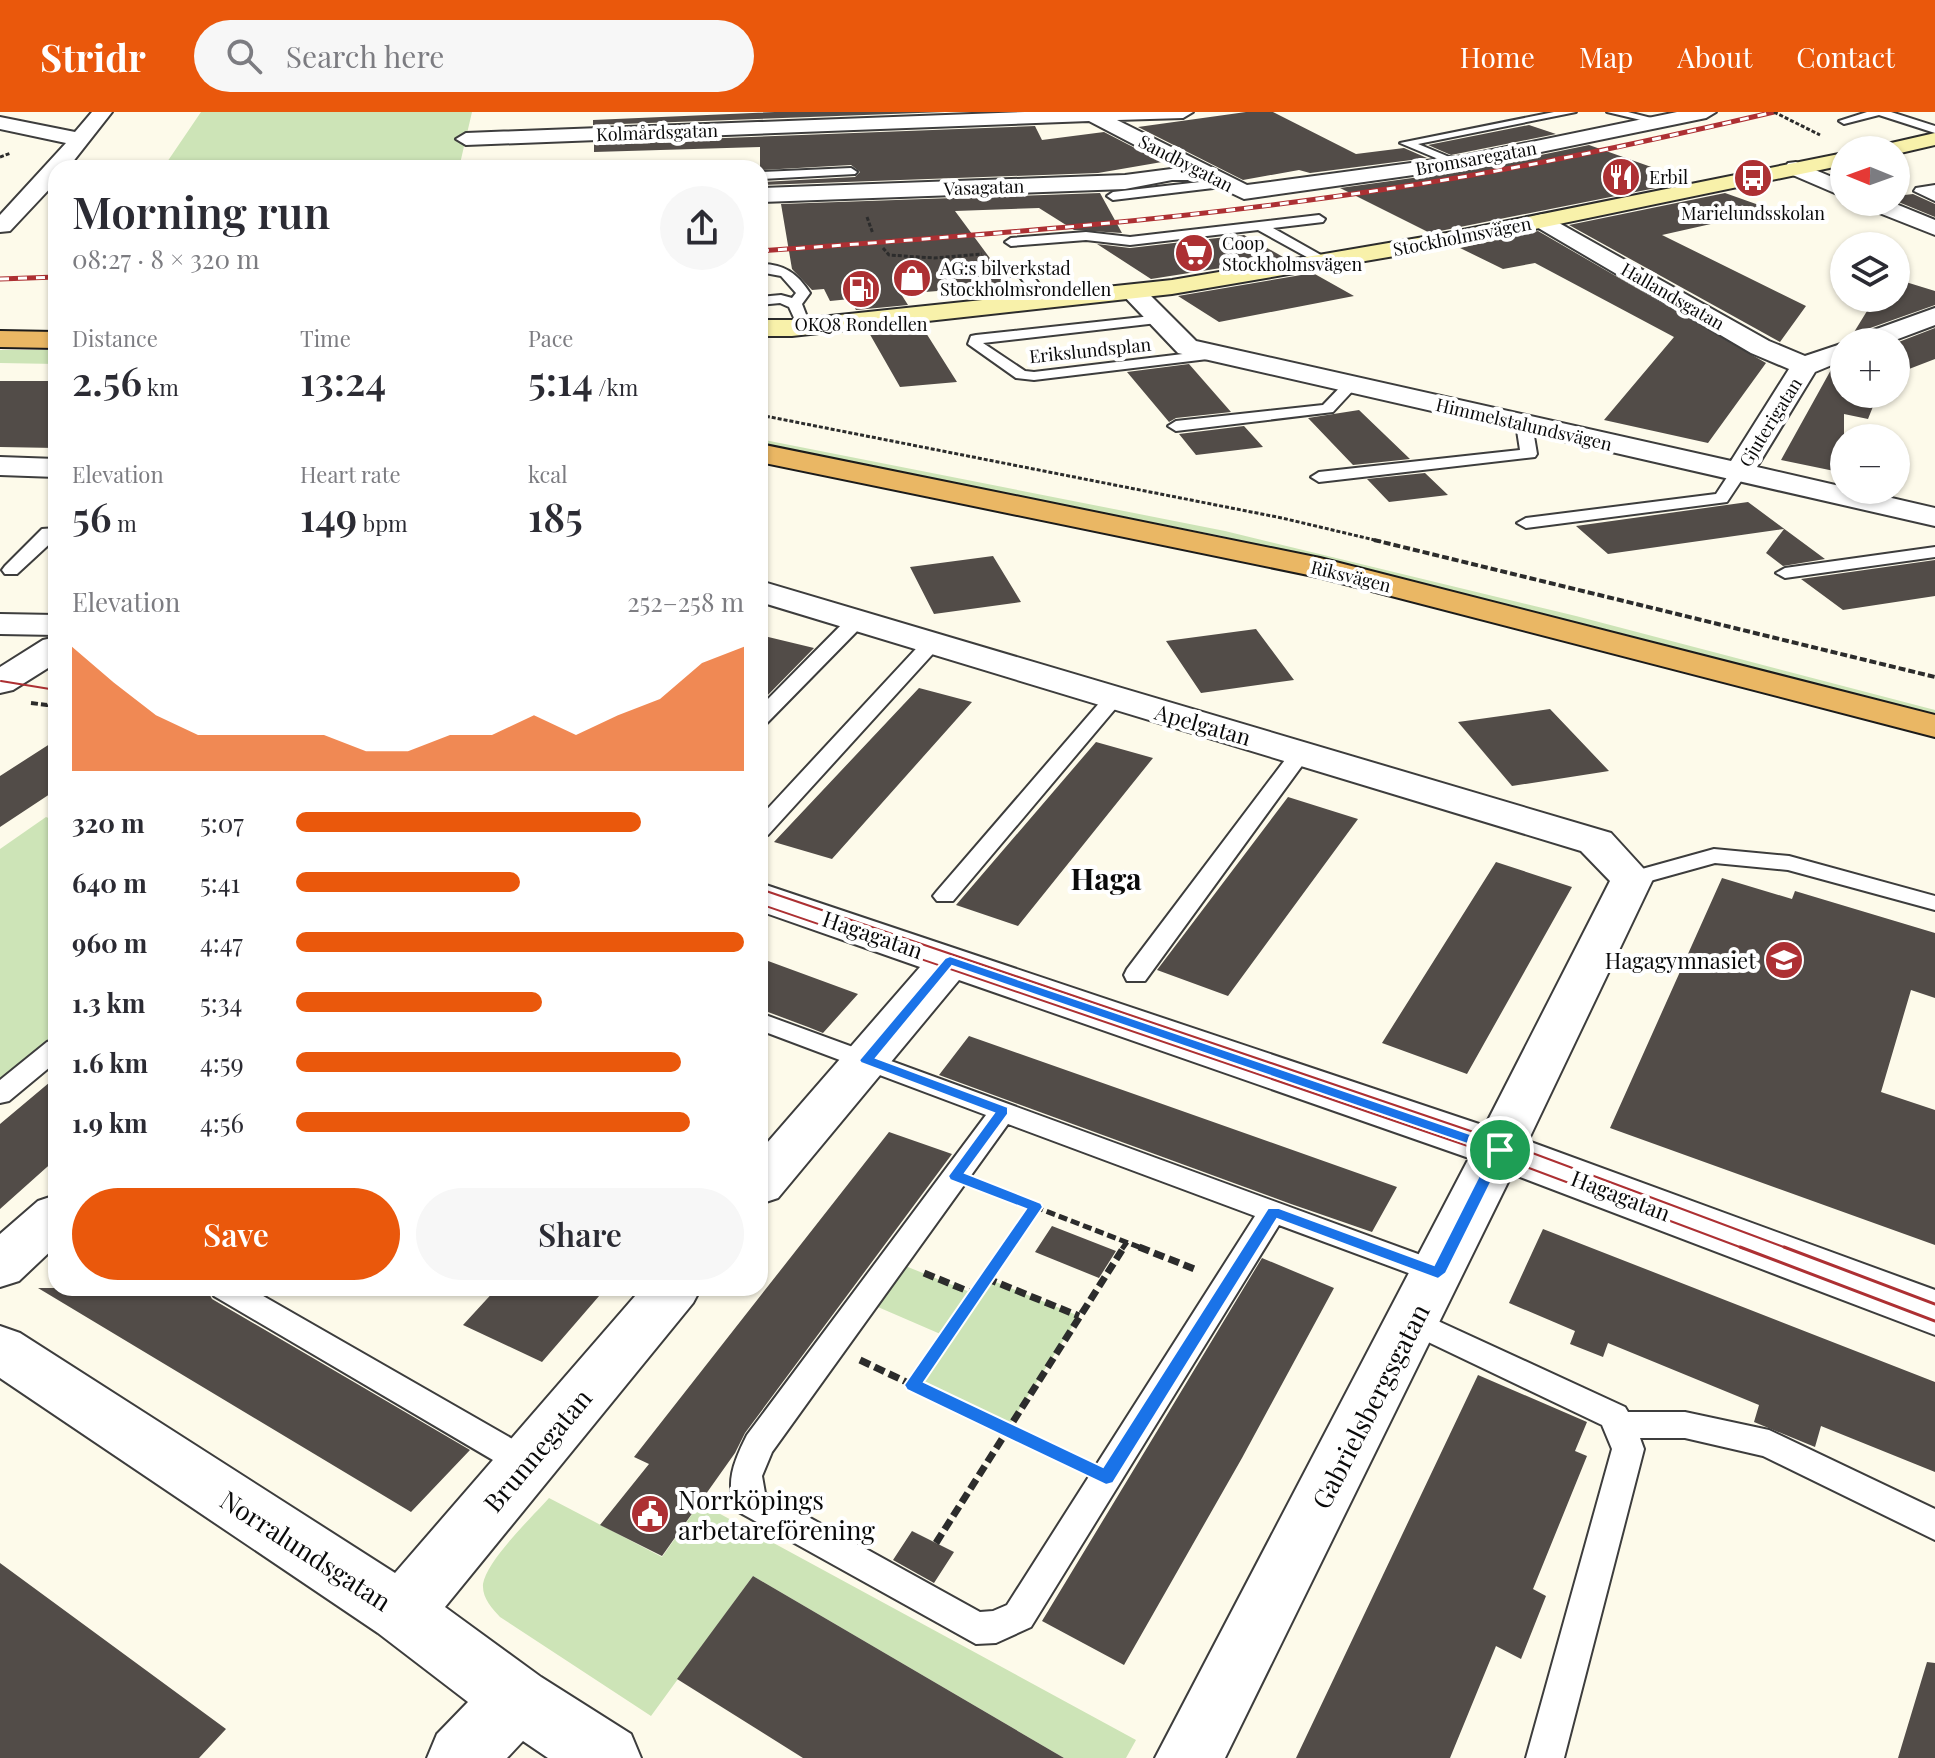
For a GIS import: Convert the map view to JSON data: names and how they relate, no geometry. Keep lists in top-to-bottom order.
{
  "streets": {
    "highway": ["Riksvägen"],
    "main road": ["Stockholmsvägen"],
    "street": [
      "Kolmårdsgatan",
      "Bromsaregatan",
      "Sandbygatan",
      "Vasagatan",
      "Hallandsgatan",
      "Gjuterigatan",
      "Himmelstalundsvägen",
      "Apelgatan",
      "Hagagatan",
      "Gabrielsbergsgatan",
      "Brunnegatan",
      "Norralundsgatan"
    ],
    "lane": ["Erikslundsplan"]
  },
  "crossings": [
    ["Kolmårdsgatan", "Sandbygatan"],
    ["Bromsaregatan", "Sandbygatan"],
    ["Bromsaregatan", "Vasagatan"],
    ["Sandbygatan", "Vasagatan"],
    ["Stockholmsvägen", "Hallandsgatan"],
    ["Stockholmsvägen", "Himmelstalundsvägen"],
    ["Hallandsgatan", "Gjuterigatan"],
    ["Erikslundsplan", "Himmelstalundsvägen"],
    ["Gjuterigatan", "Himmelstalundsvägen"],
    ["Apelgatan", "Gabrielsbergsgatan"],
    ["Hagagatan", "Gabrielsbergsgatan"],
    ["Brunnegatan", "Norralundsgatan"]
  ],
  "districts": ["Haga"],
  "places": {
    "restaurant": ["Erbil"],
    "bus stop": ["Marielundsskolan"],
    "supermarket": ["Coop Stockholmsvägen"],
    "shop": ["AG:s bilverkstad Stockholmsrondellen"],
    "fuel station": ["OKQ8 Rondellen"],
    "school or university": ["Hagagymnasiet"],
    "public building": ["Norrköpings arbetareförening"]
  },
  "north": "left",
  "page": {
    "header": "Stridr",
    "search": "Search here",
    "nav": [
      "Home",
      "Map",
      "About",
      "Contact"
    ],
    "map_buttons": ["+", "−"],
    "heading": ["Morning run", "08:27 · 8 × 320 m"],
    "stats": [
      ["Distance", "2.56 km"],
      ["Time", "13:24"],
      ["Pace", "5:14 /km"],
      ["Elevation", "56 m"],
      ["Heart rate", "149 bpm"],
      ["kcal", "185"]
    ],
    "chart": ["Elevation", "252–258 m"],
    "list": [
      {
        "name": "320 m",
        "note": "5:07"
      },
      {
        "name": "640 m",
        "note": "5:41"
      },
      {
        "name": "960 m",
        "note": "4:47"
      },
      {
        "name": "1.3 km",
        "note": "5:34"
      },
      {
        "name": "1.6 km",
        "note": "4:59"
      },
      {
        "name": "1.9 km",
        "note": "4:56"
      }
    ],
    "buttons": ["Save", "Share"]
  }
}
